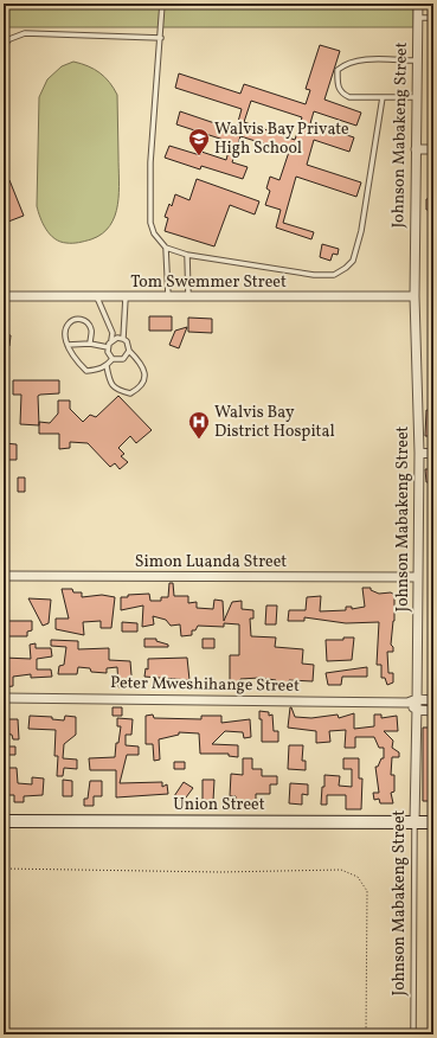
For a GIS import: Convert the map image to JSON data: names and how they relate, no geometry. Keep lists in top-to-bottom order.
{
  "streets": {
    "main road": ["Union Street"],
    "street": [
      "Johnson Mabakeng Street",
      "Tom Swemmer Street",
      "Simon Luanda Street",
      "Peter Mweshihange Street"
    ]
  },
  "crossings": [
    ["Johnson Mabakeng Street", "Tom Swemmer Street"],
    ["Johnson Mabakeng Street", "Simon Luanda Street"],
    ["Johnson Mabakeng Street", "Union Street"]
  ],
  "places": {
    "school or university": ["Walvis Bay Private High School"],
    "hospital": ["Walvis Bay District Hospital"]
  }
}
